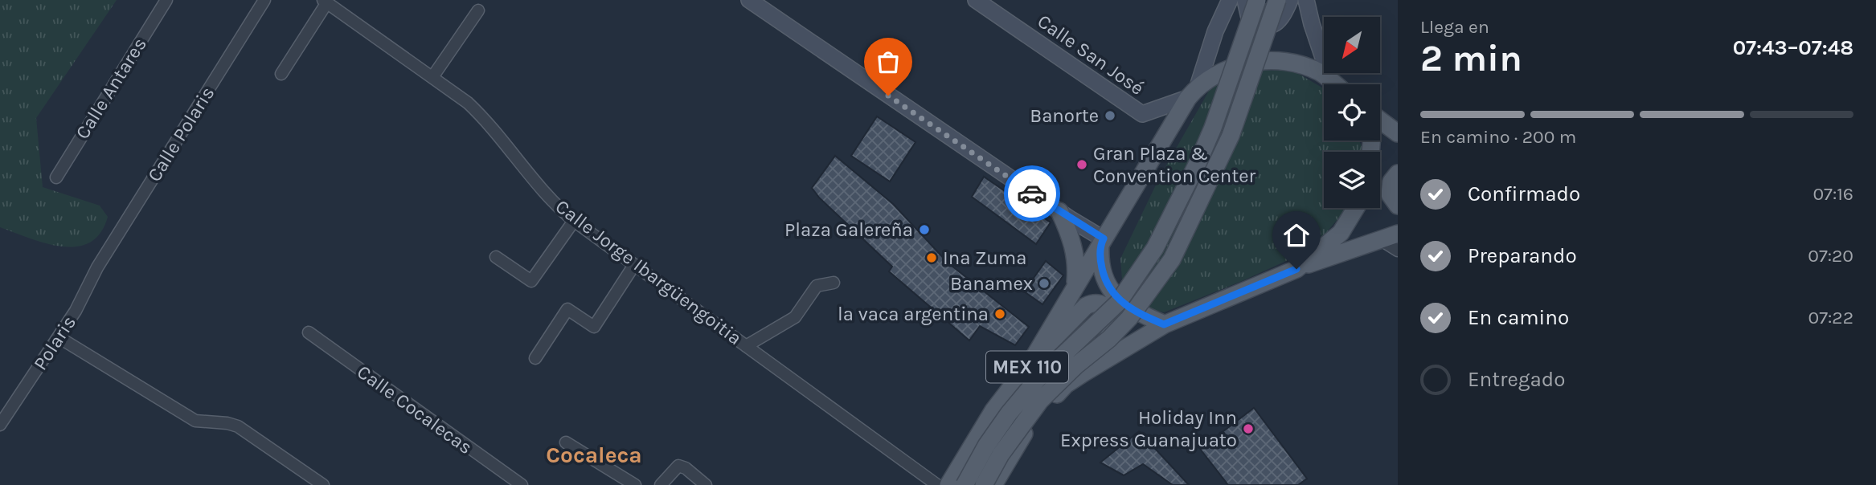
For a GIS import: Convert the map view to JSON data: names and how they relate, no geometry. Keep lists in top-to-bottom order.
{
  "streets": {
    "main road": ["Calle San José", "MEX 110"],
    "street": [
      "Calle Antares",
      "Calle Polaris",
      "Calle Jorge Ibargüengoitia",
      "Polaris",
      "Calle Cocalecas"
    ]
  },
  "crossings": [
    ["Calle San José", "MEX 110"],
    ["Calle Polaris", "Polaris"]
  ],
  "districts": ["Cocaleca"],
  "places": [
    "Banorte",
    "Gran Plaza & Convention Center",
    "Plaza Galereña",
    "Ina Zuma",
    "Banamex",
    "la vaca argentina",
    "Holiday Inn Express Guanajuato"
  ],
  "north": "bottom left",
  "page": {
    "heading": ["2 min", "Llega en", "07:43–07:48"],
    "bar": "En camino · 200 m",
    "list": [
      ["Confirmado", "07:16"],
      ["Preparando", "07:20"],
      ["En camino", "07:22"],
      "Entregado"
    ]
  }
}
